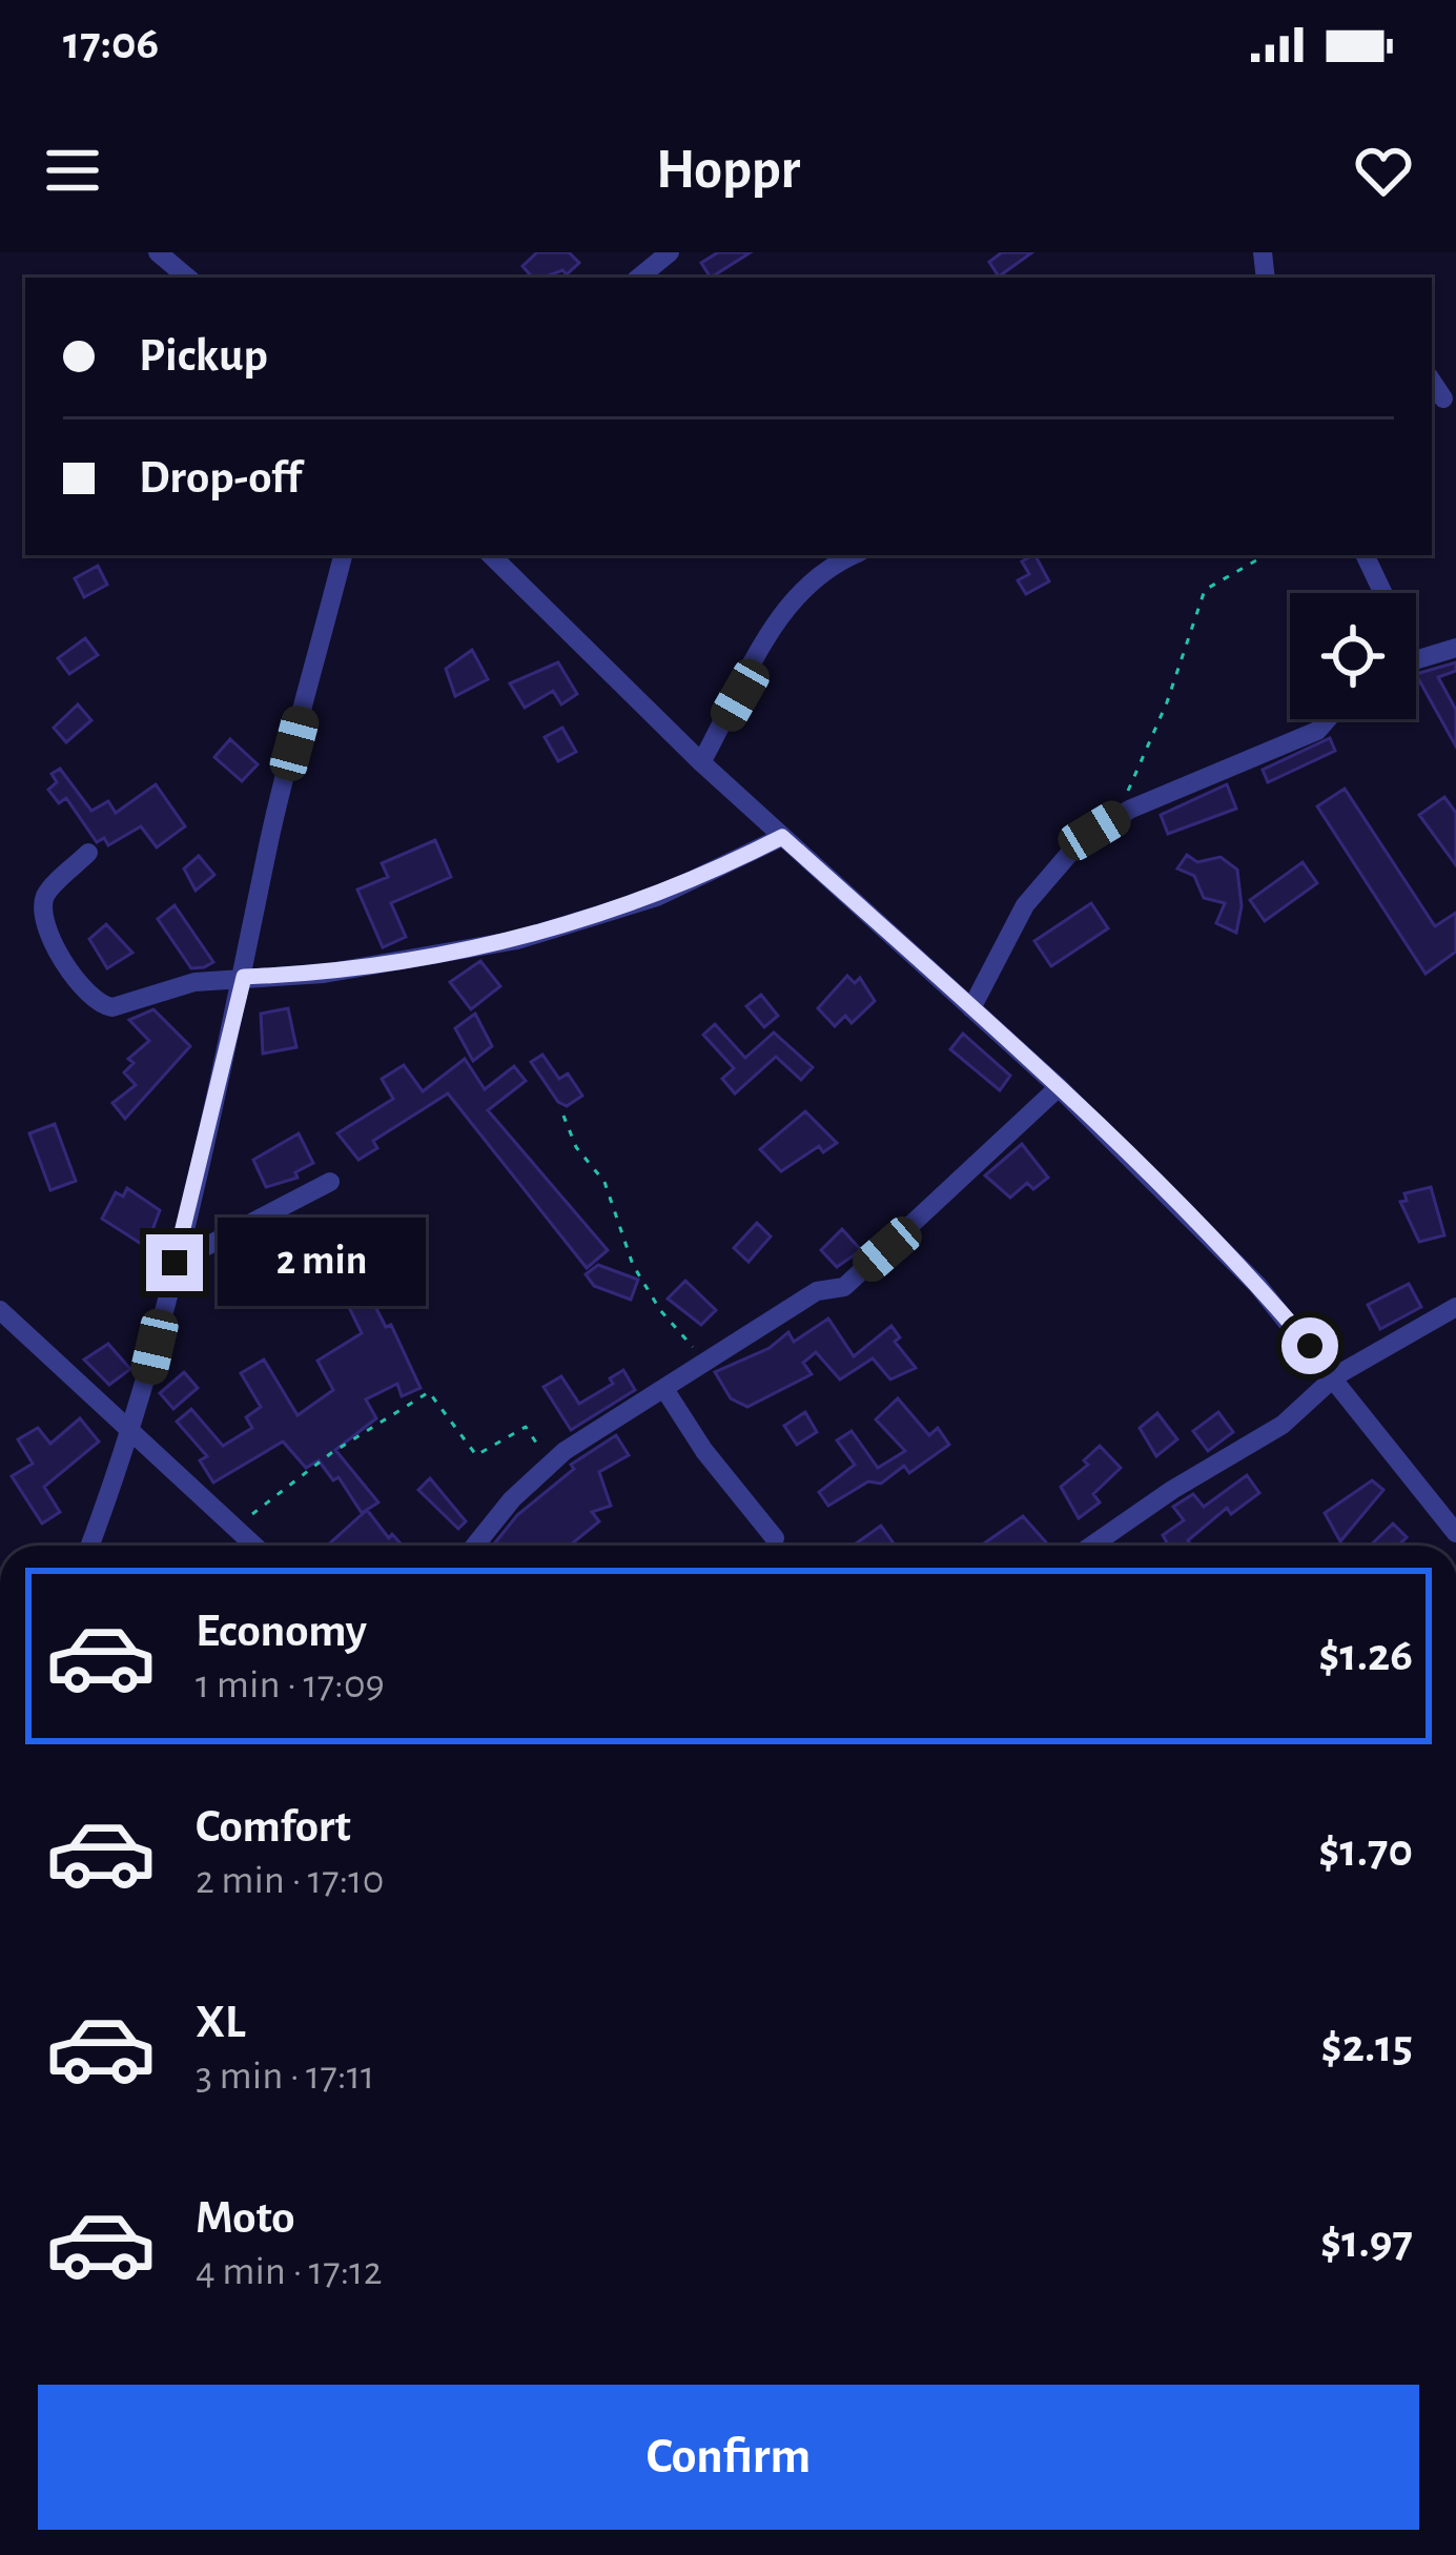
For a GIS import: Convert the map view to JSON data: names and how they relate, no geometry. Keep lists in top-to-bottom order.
{
  "page": {
    "status": "17:06",
    "header": "Hoppr",
    "banner": ["Pickup", "Drop-off"],
    "bubble": "2 min",
    "list": [
      {
        "name": "Economy",
        "note": "1 min · 17:09",
        "value": "$1.26"
      },
      {
        "name": "Comfort",
        "note": "2 min · 17:10",
        "value": "$1.70"
      },
      {
        "name": "XL",
        "note": "3 min · 17:11",
        "value": "$2.15"
      },
      {
        "name": "Moto",
        "note": "4 min · 17:12",
        "value": "$1.97"
      }
    ],
    "buttons": "Confirm"
  }
}
